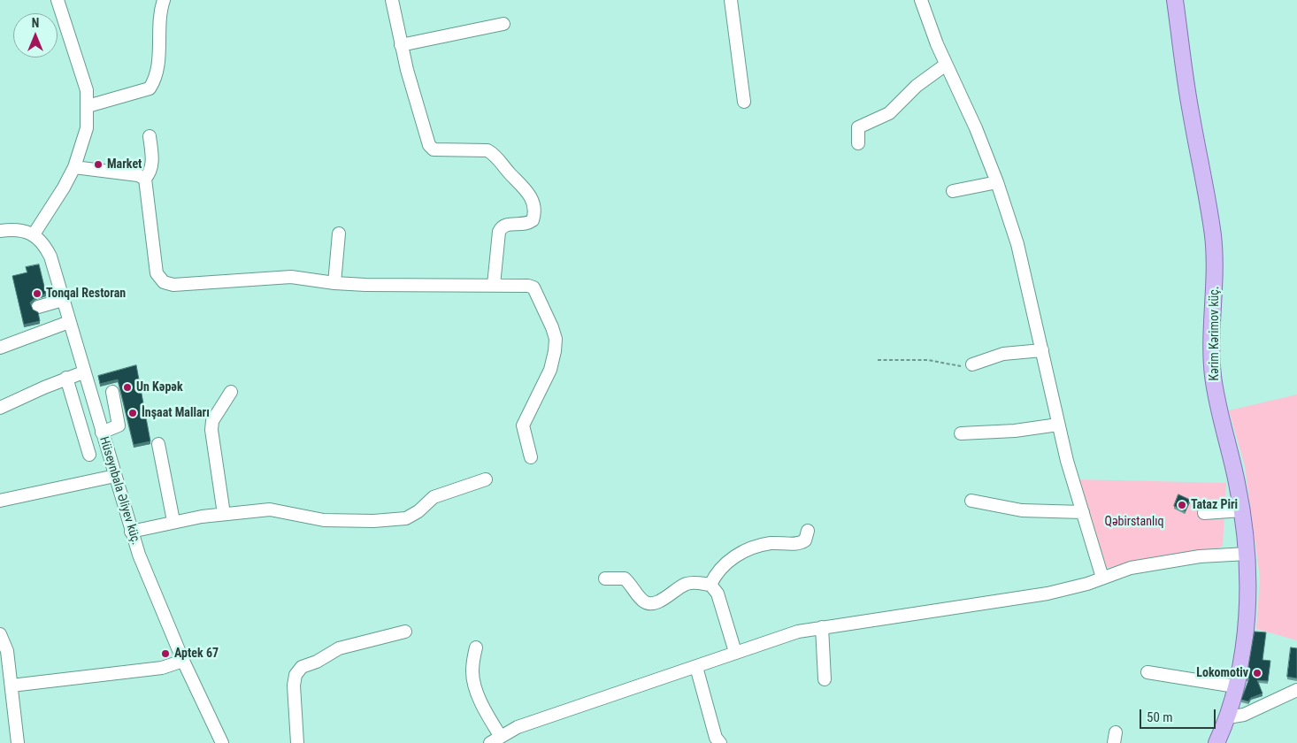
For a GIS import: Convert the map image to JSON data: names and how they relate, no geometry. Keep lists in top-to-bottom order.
{
  "streets": {
    "main road": ["Kərim Kərimov küç."],
    "street": ["Hüseynbala Əliyev küç."]
  },
  "parks": ["Qəbirstanlıq"],
  "places": [
    "Market",
    "Tonqal Restoran",
    "Un Kəpək",
    "İnşaat Malları",
    "Tataz Piri",
    "Aptek 67",
    "Lokomotiv"
  ],
  "scale_bar": "50 m",
  "north": "top"
}
